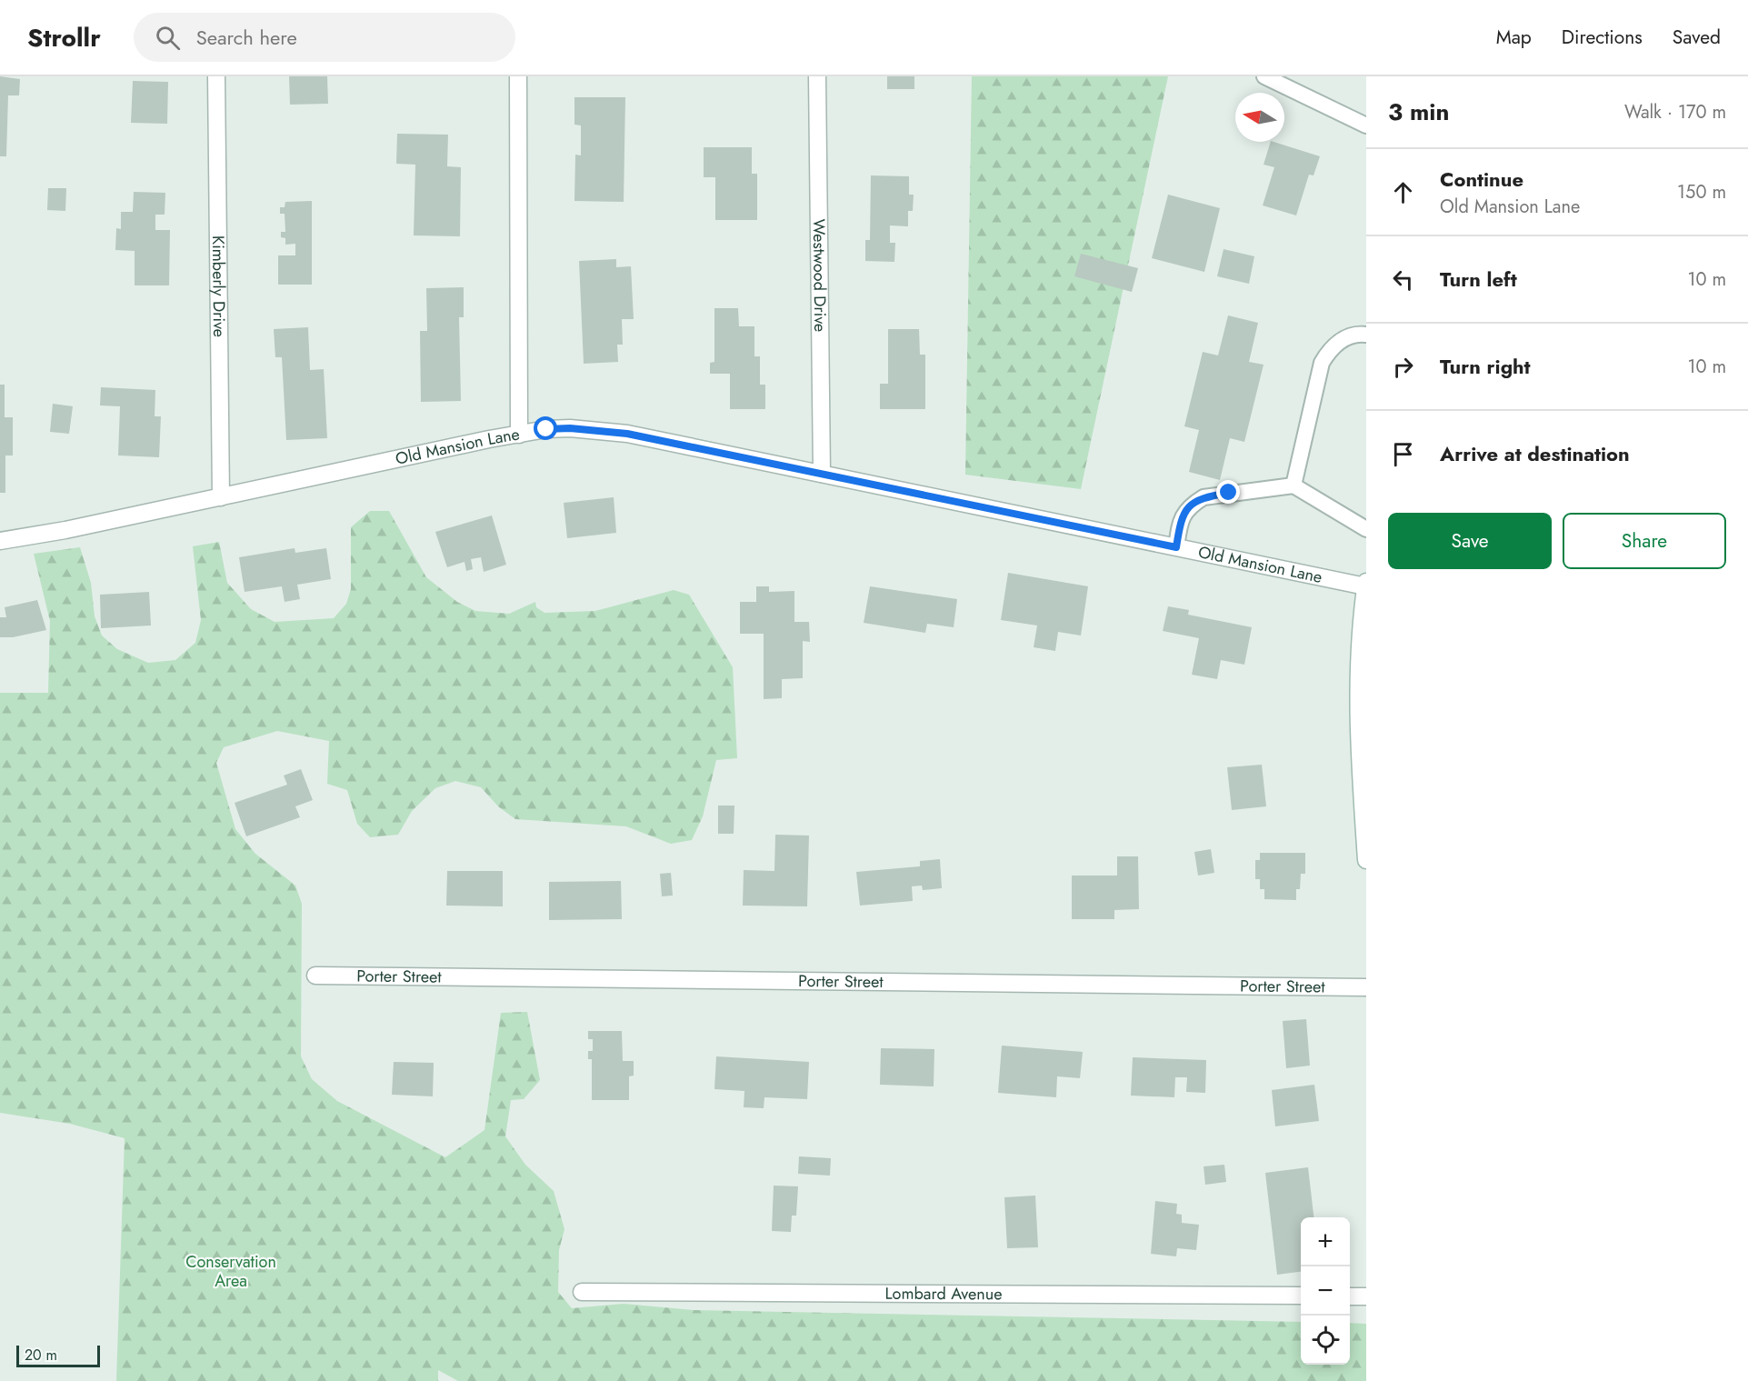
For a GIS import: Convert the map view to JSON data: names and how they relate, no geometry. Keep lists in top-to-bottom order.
{
  "streets": {
    "street": [
      "Westwood Drive",
      "Kimberly Drive",
      "Old Mansion Lane",
      "Porter Street",
      "Lombard Avenue"
    ]
  },
  "crossings": [
    ["Westwood Drive", "Old Mansion Lane"],
    ["Kimberly Drive", "Old Mansion Lane"]
  ],
  "parks": ["Conservation Area"],
  "scale_bar": "20 m",
  "north": "left",
  "page": {
    "header": "Strollr",
    "search": "Search here",
    "nav": ["Map", "Directions", "Saved"],
    "heading": ["3 min", "Walk · 170 m"],
    "list": [
      ["Continue", "Old Mansion Lane", "150 m"],
      ["Turn left", "10 m"],
      ["Turn right", "10 m"],
      "Arrive at destination"
    ],
    "buttons": ["Save", "Share"],
    "map_buttons": ["+", "−"],
    "scale": "20 m"
  }
}
